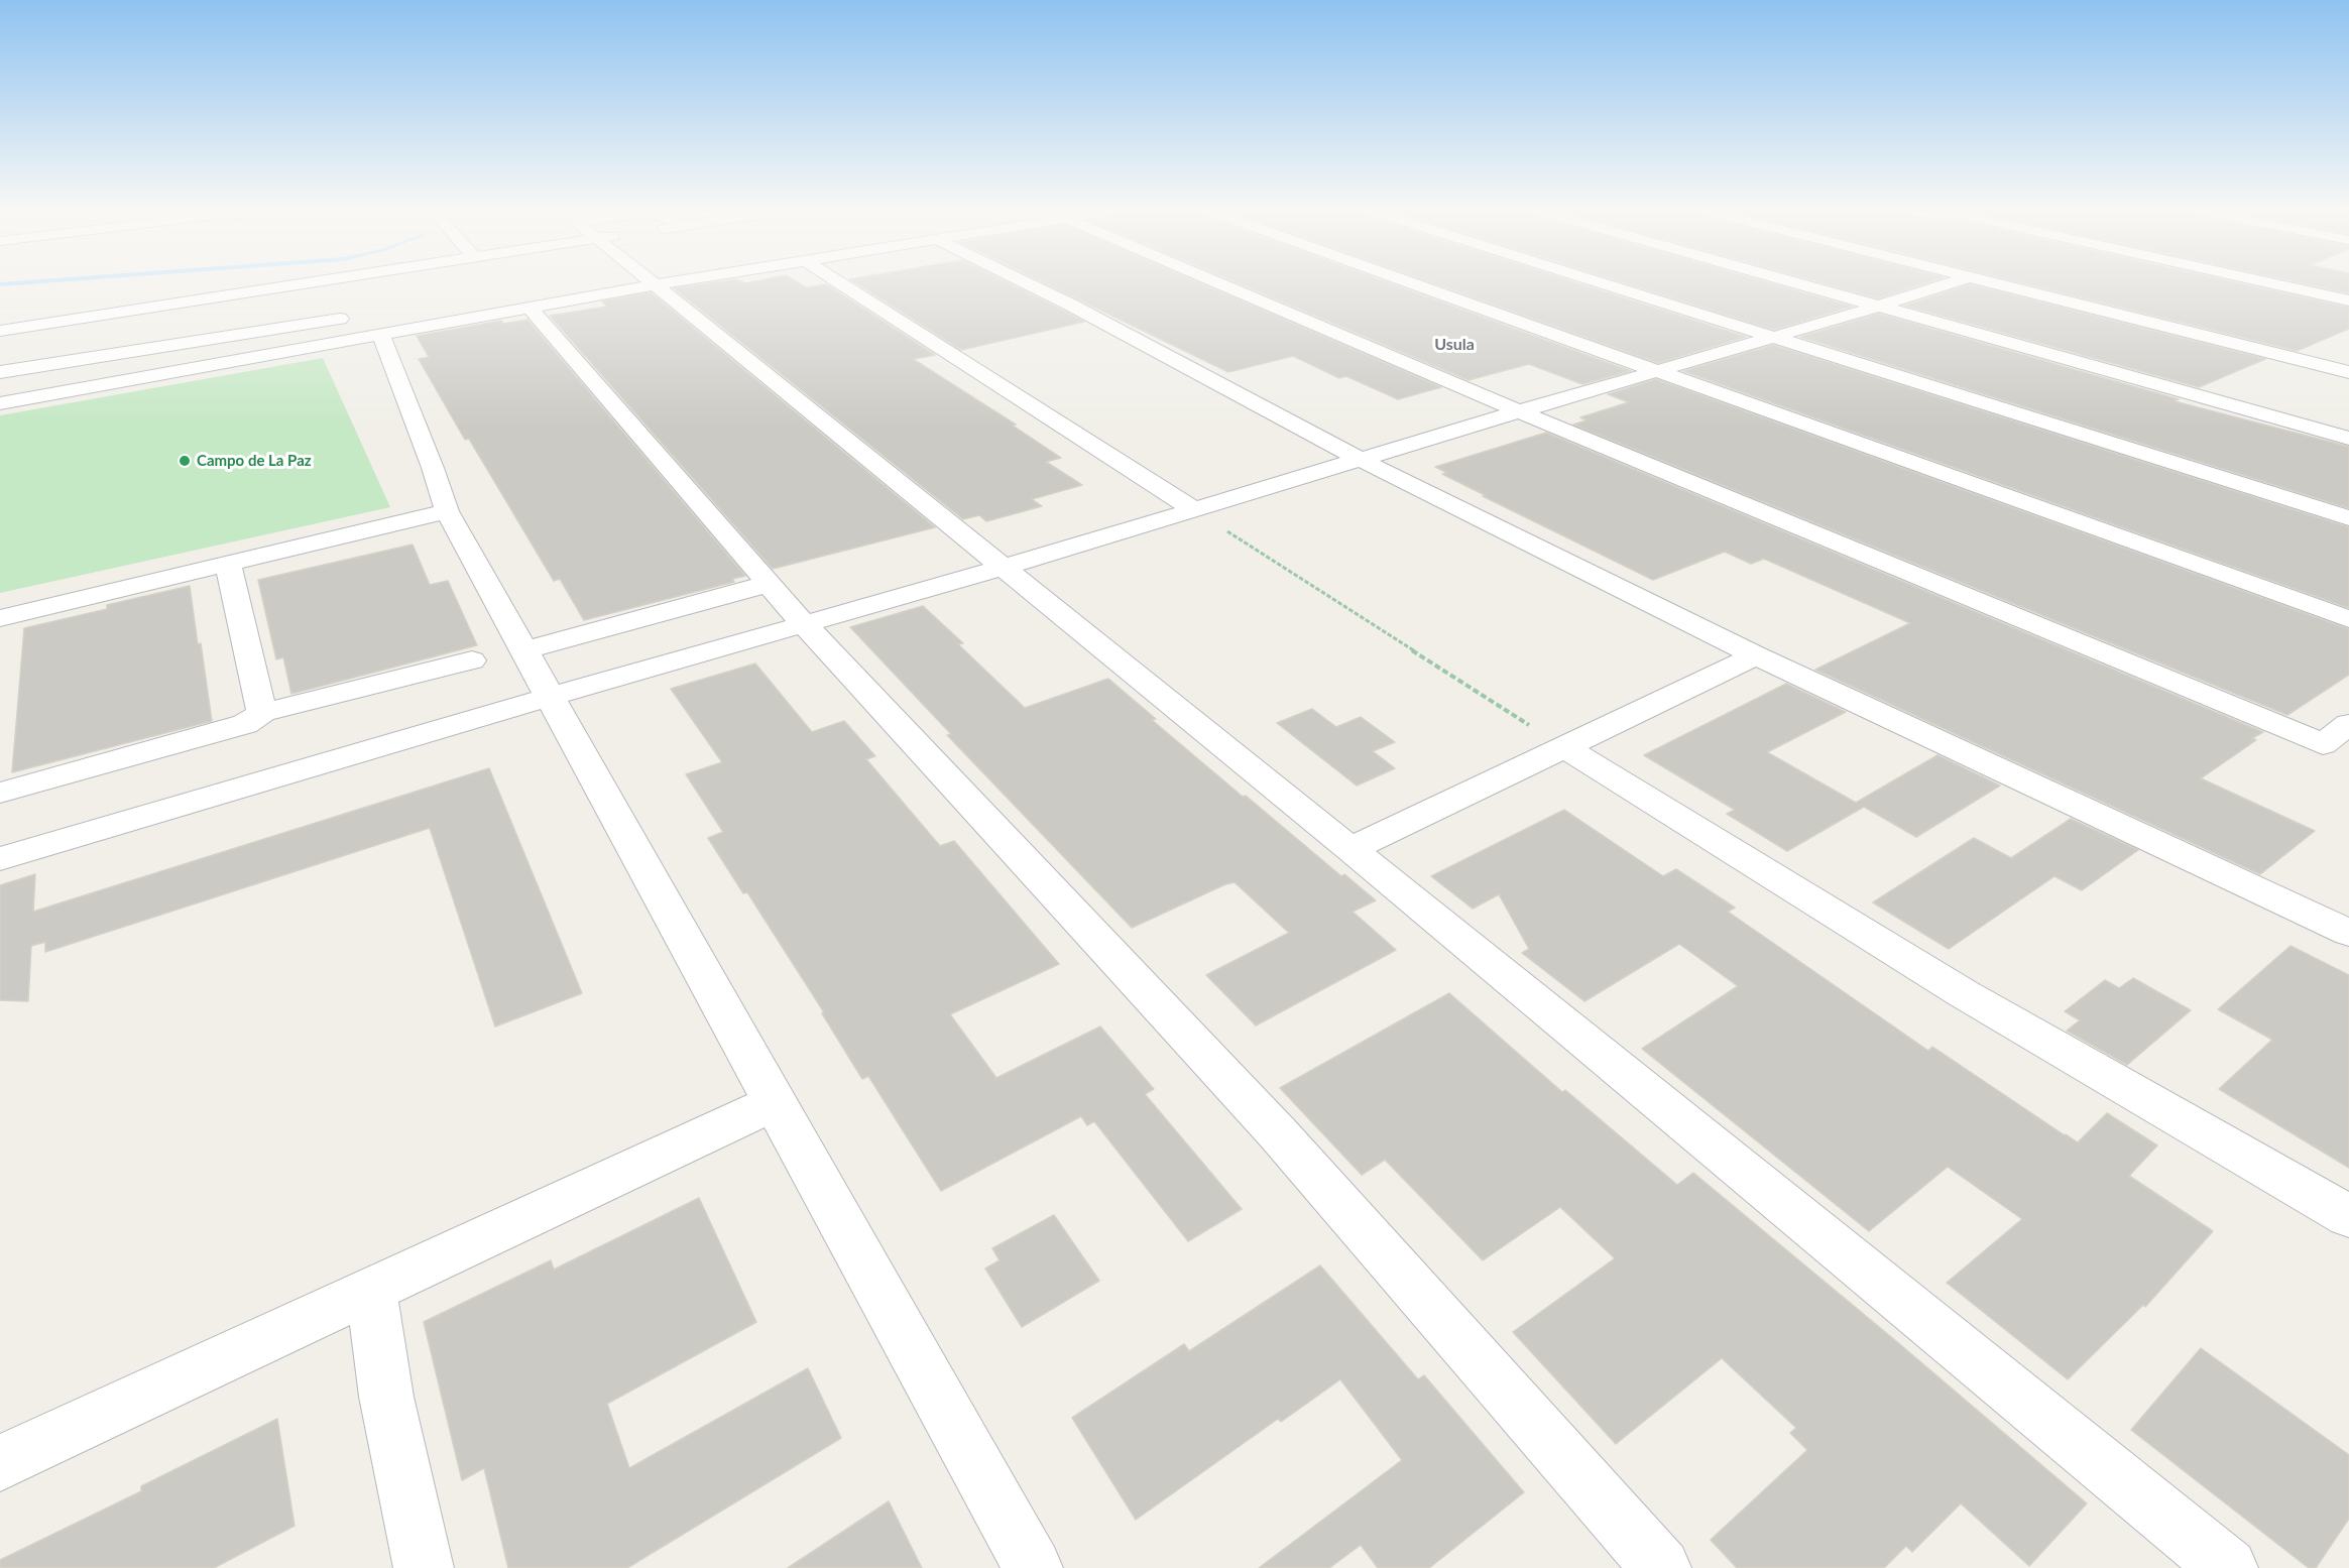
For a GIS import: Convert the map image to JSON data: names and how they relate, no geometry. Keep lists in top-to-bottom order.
{
  "districts": ["Usula"],
  "places": ["Campo de La Paz"]
}
